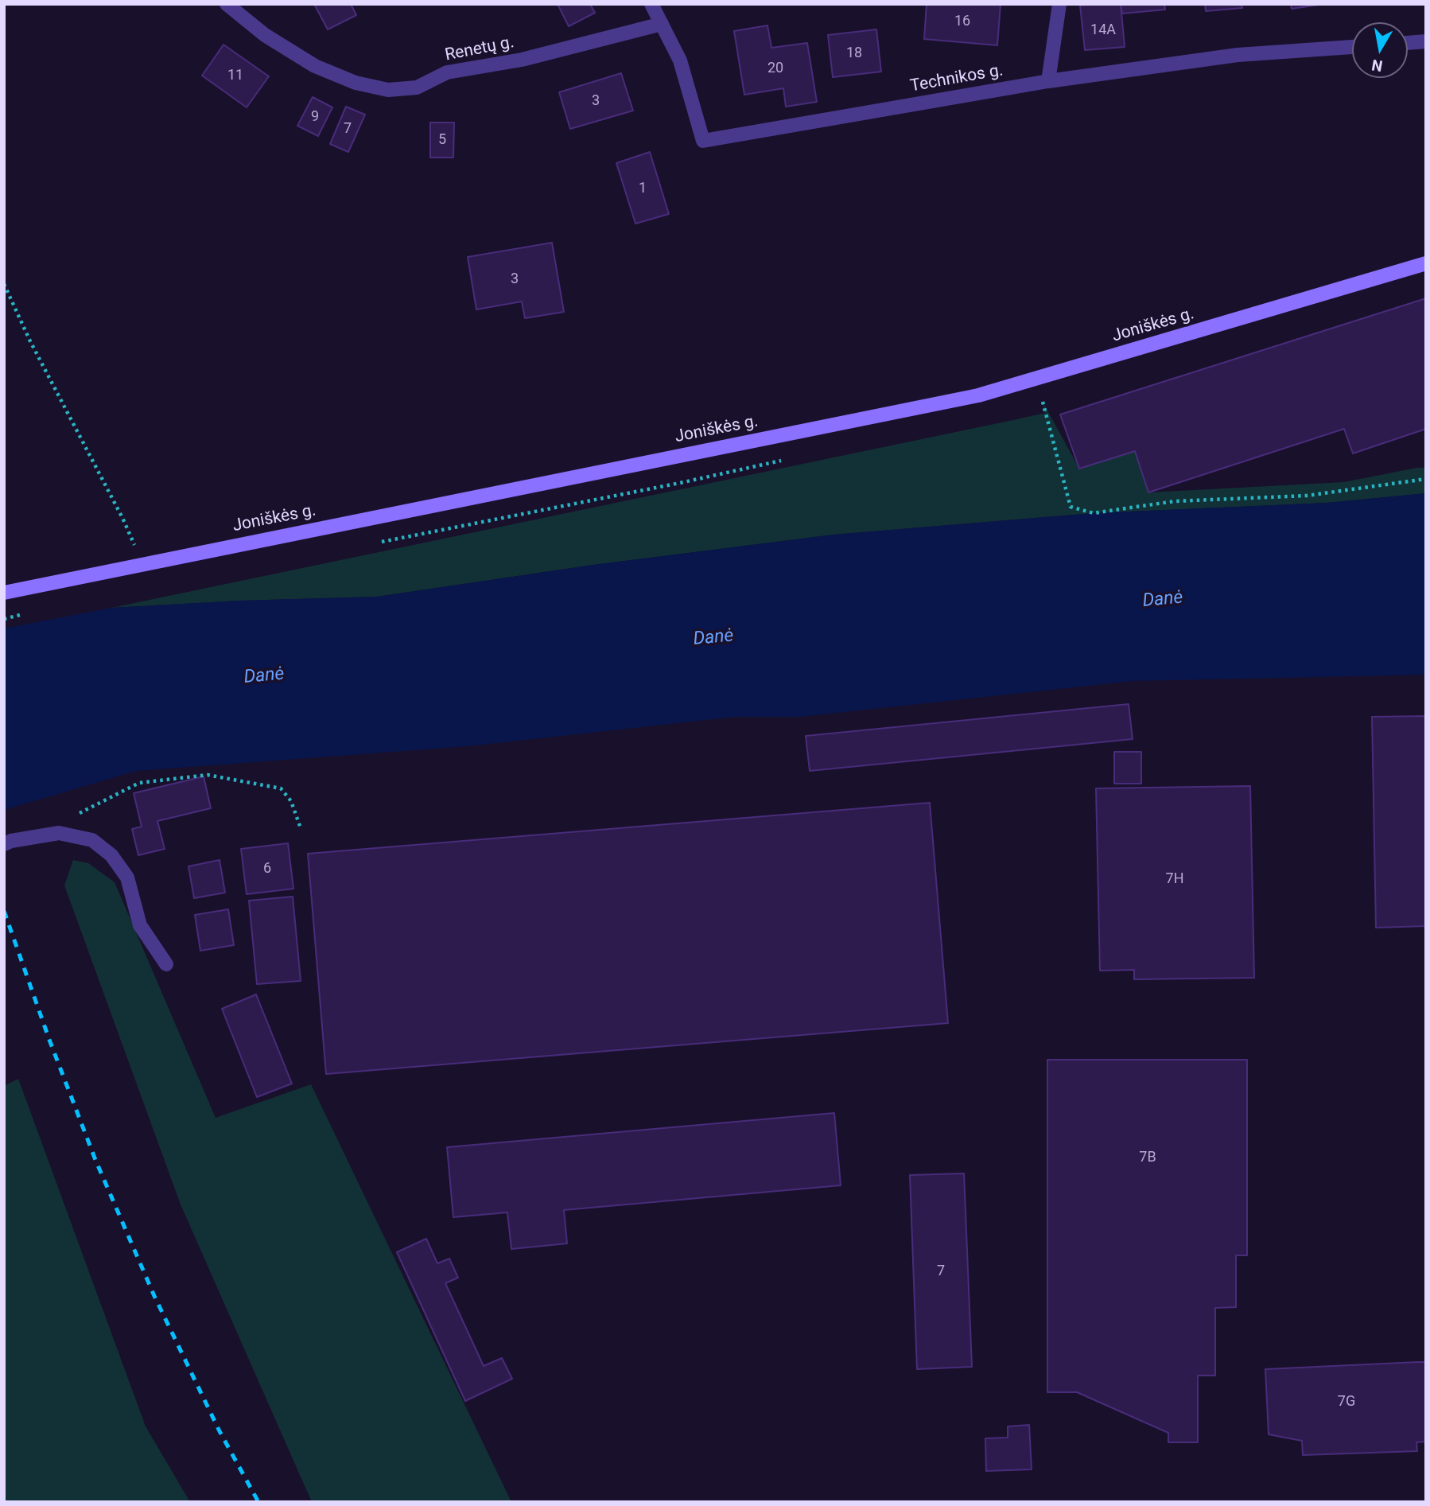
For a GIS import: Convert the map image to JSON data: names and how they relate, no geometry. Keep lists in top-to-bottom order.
{
  "streets": {
    "main road": ["Joniškės g."],
    "street": ["Renetų g.", "Technikos g."]
  },
  "crossings": [
    ["Renetų g.", "Technikos g."]
  ],
  "water": ["Danė"],
  "house_numbers": [
    "16",
    "14A",
    "18",
    "20",
    "11",
    "3",
    "9",
    "7",
    "5",
    "1",
    "3",
    "6",
    "7H",
    "7B",
    "7",
    "7G"
  ],
  "north": "bottom"
}
